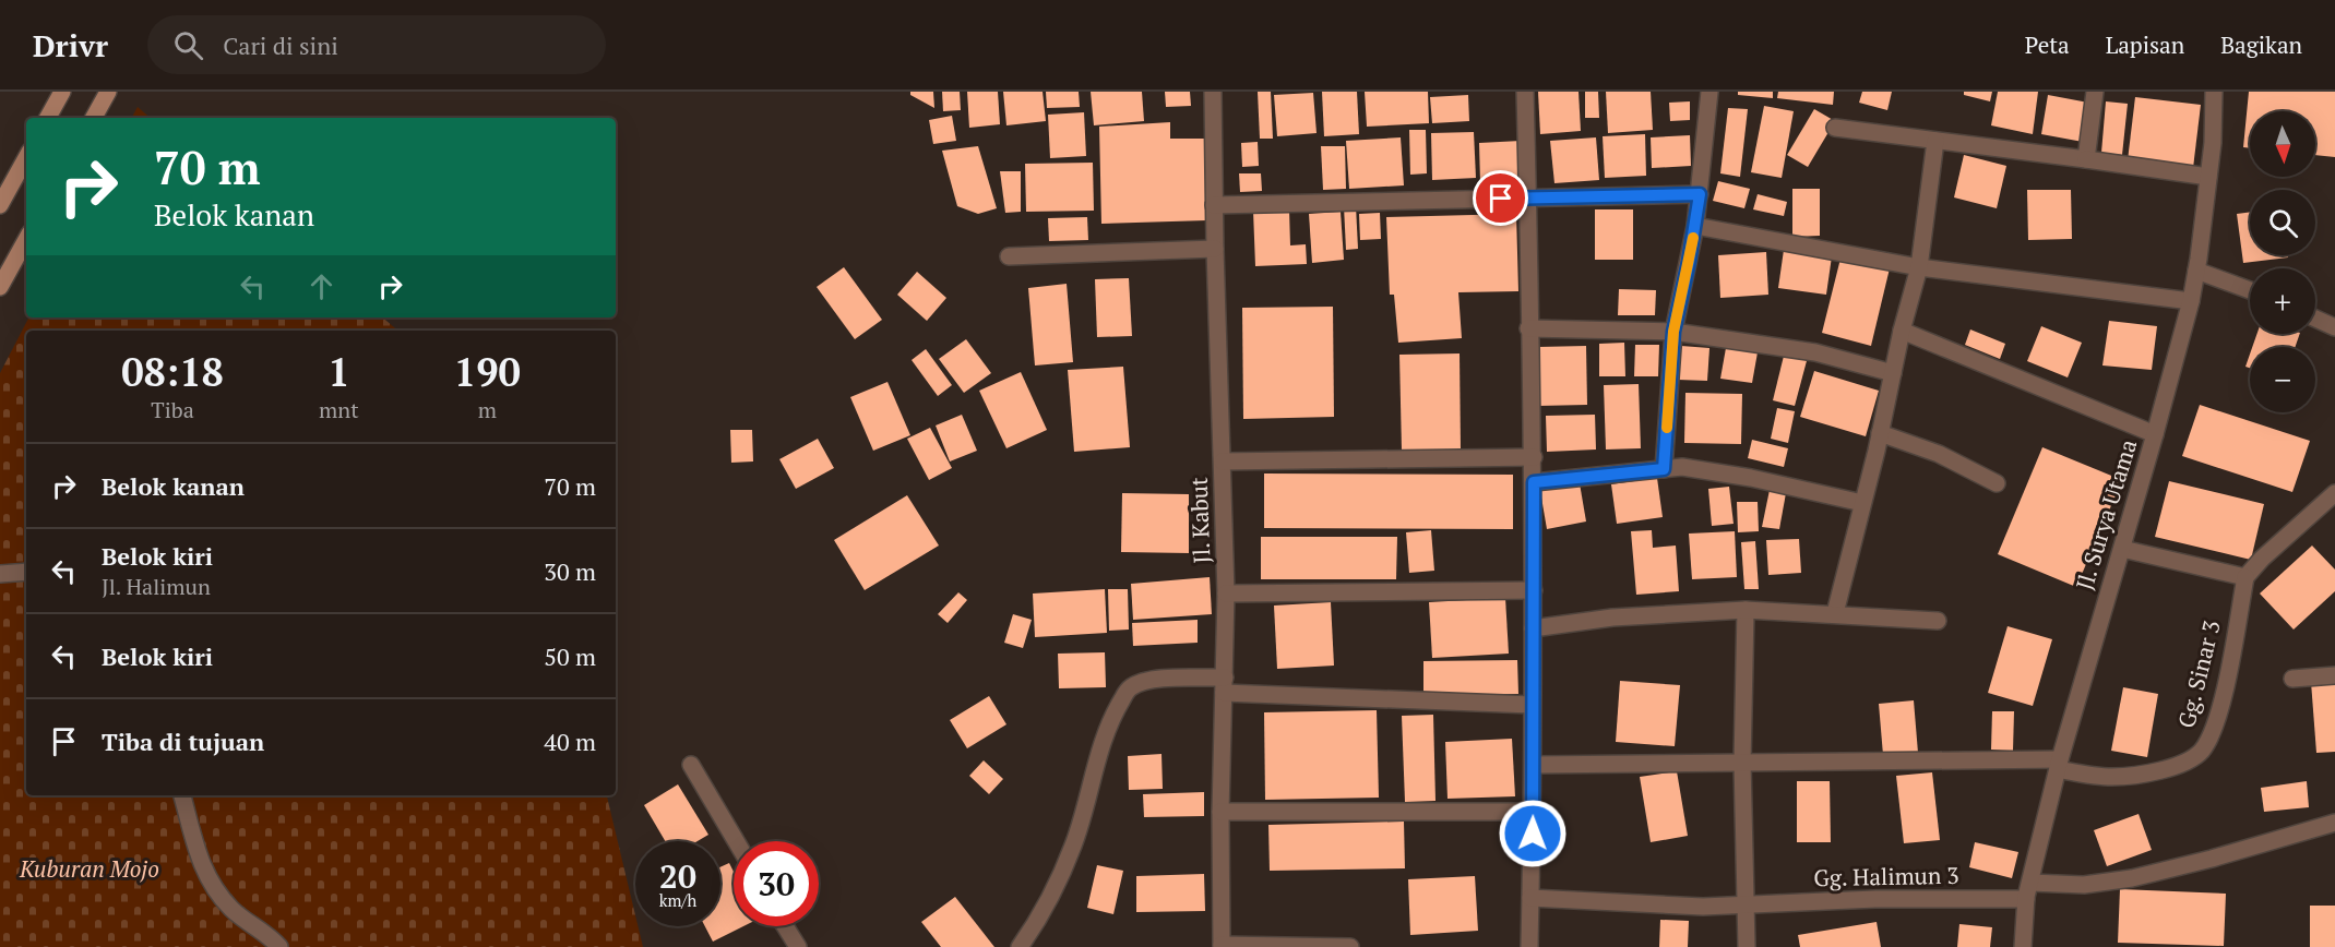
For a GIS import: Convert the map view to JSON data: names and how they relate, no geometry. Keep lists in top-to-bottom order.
{
  "streets": {
    "street": [
      "Jl. Surya Utama",
      "Jl. Kabut",
      "Gg. Sinar 3",
      "Gg. Halimun 3"
    ]
  },
  "crossings": [
    ["Jl. Surya Utama", "Gg. Sinar 3"],
    ["Jl. Surya Utama", "Gg. Halimun 3"]
  ],
  "parks": ["Kuburan Mojo"],
  "north": "bottom",
  "page": {
    "header": "Drivr",
    "search": "Cari di sini",
    "nav": ["Peta", "Lapisan", "Bagikan"],
    "map_buttons": ["+", "−"],
    "turn": ["70 m", "Belok kanan"],
    "eta": [
      "08:18",
      "Tiba",
      "1",
      "mnt",
      "190",
      "m"
    ],
    "list": [
      {
        "name": "Belok kanan",
        "value": "70 m"
      },
      {
        "name": "Belok kiri",
        "note": "Jl. Halimun",
        "value": "30 m"
      },
      {
        "name": "Belok kiri",
        "value": "50 m"
      },
      {
        "name": "Tiba di tujuan",
        "value": "40 m"
      }
    ],
    "speed": "20 km/h",
    "limit": "30"
  }
}
